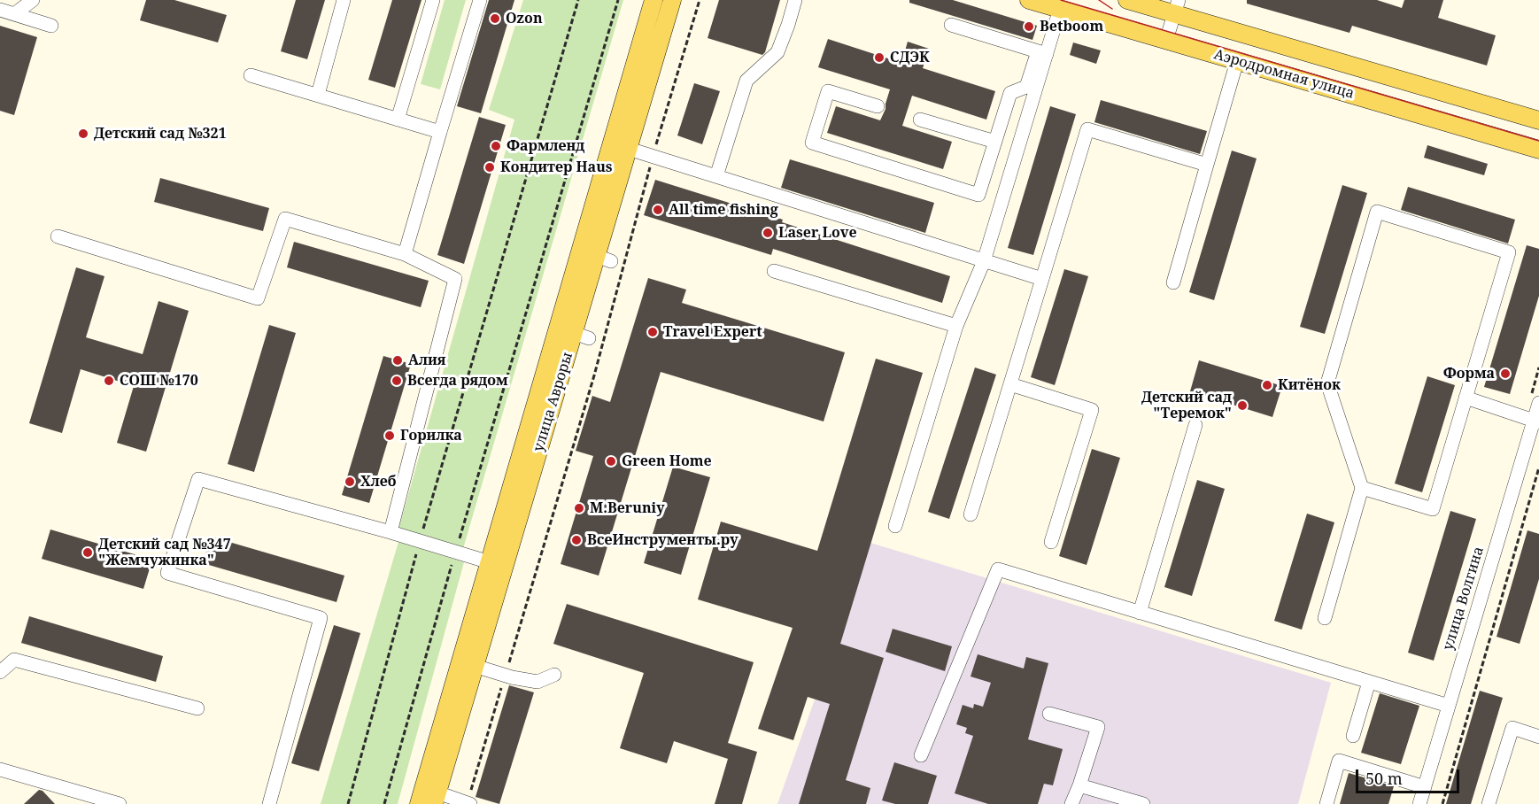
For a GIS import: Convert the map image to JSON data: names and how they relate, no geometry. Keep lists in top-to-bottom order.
{
  "streets": {
    "main road": ["Аэродромная улица", "улица Авроры"],
    "street": ["улица Волгина"]
  },
  "places": [
    "Ozon",
    "Betboom",
    "СДЭК",
    "Детский сад №321",
    "Фармленд",
    "Кондитер Haus",
    "All time fishing",
    "Laser Love",
    "Travel Expert",
    "Алия",
    "Форма",
    "СОШ №170",
    "Всегда рядом",
    "Китёнок",
    "Детский сад \"Теремок\"",
    "Горилка",
    "Green Home",
    "Хлеб",
    "M.Beruniy",
    "ВсеИнструменты.ру",
    "Детский сад №347 \"Жемчужинка\""
  ],
  "scale_bar": "50 m"
}
